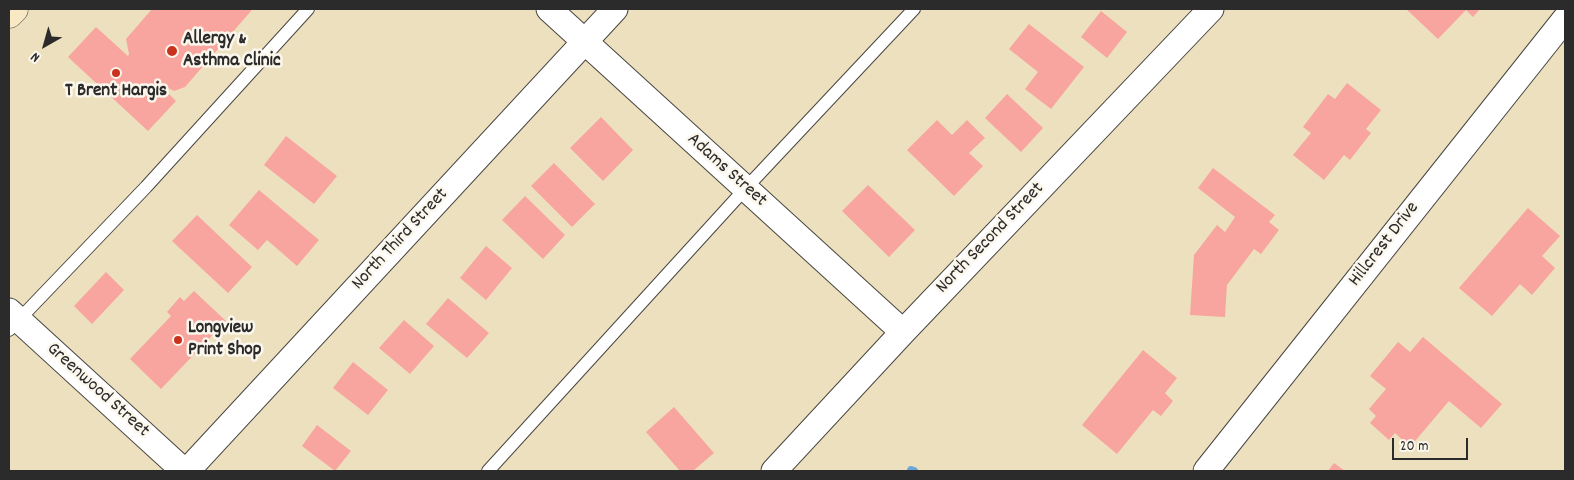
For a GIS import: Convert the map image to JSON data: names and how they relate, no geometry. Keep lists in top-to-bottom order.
{
  "streets": {
    "street": [
      "Adams Street",
      "North Second Street",
      "North Third Street",
      "Hillcrest Drive",
      "Greenwood Street"
    ]
  },
  "crossings": [
    ["Adams Street", "North Second Street"],
    ["Adams Street", "North Third Street"],
    ["North Third Street", "Greenwood Street"]
  ],
  "places": ["Allergy & Asthma Clinic", "T Brent Hargis", "Longview Print Shop"],
  "scale_bar": "20 m",
  "north": "bottom left"
}
